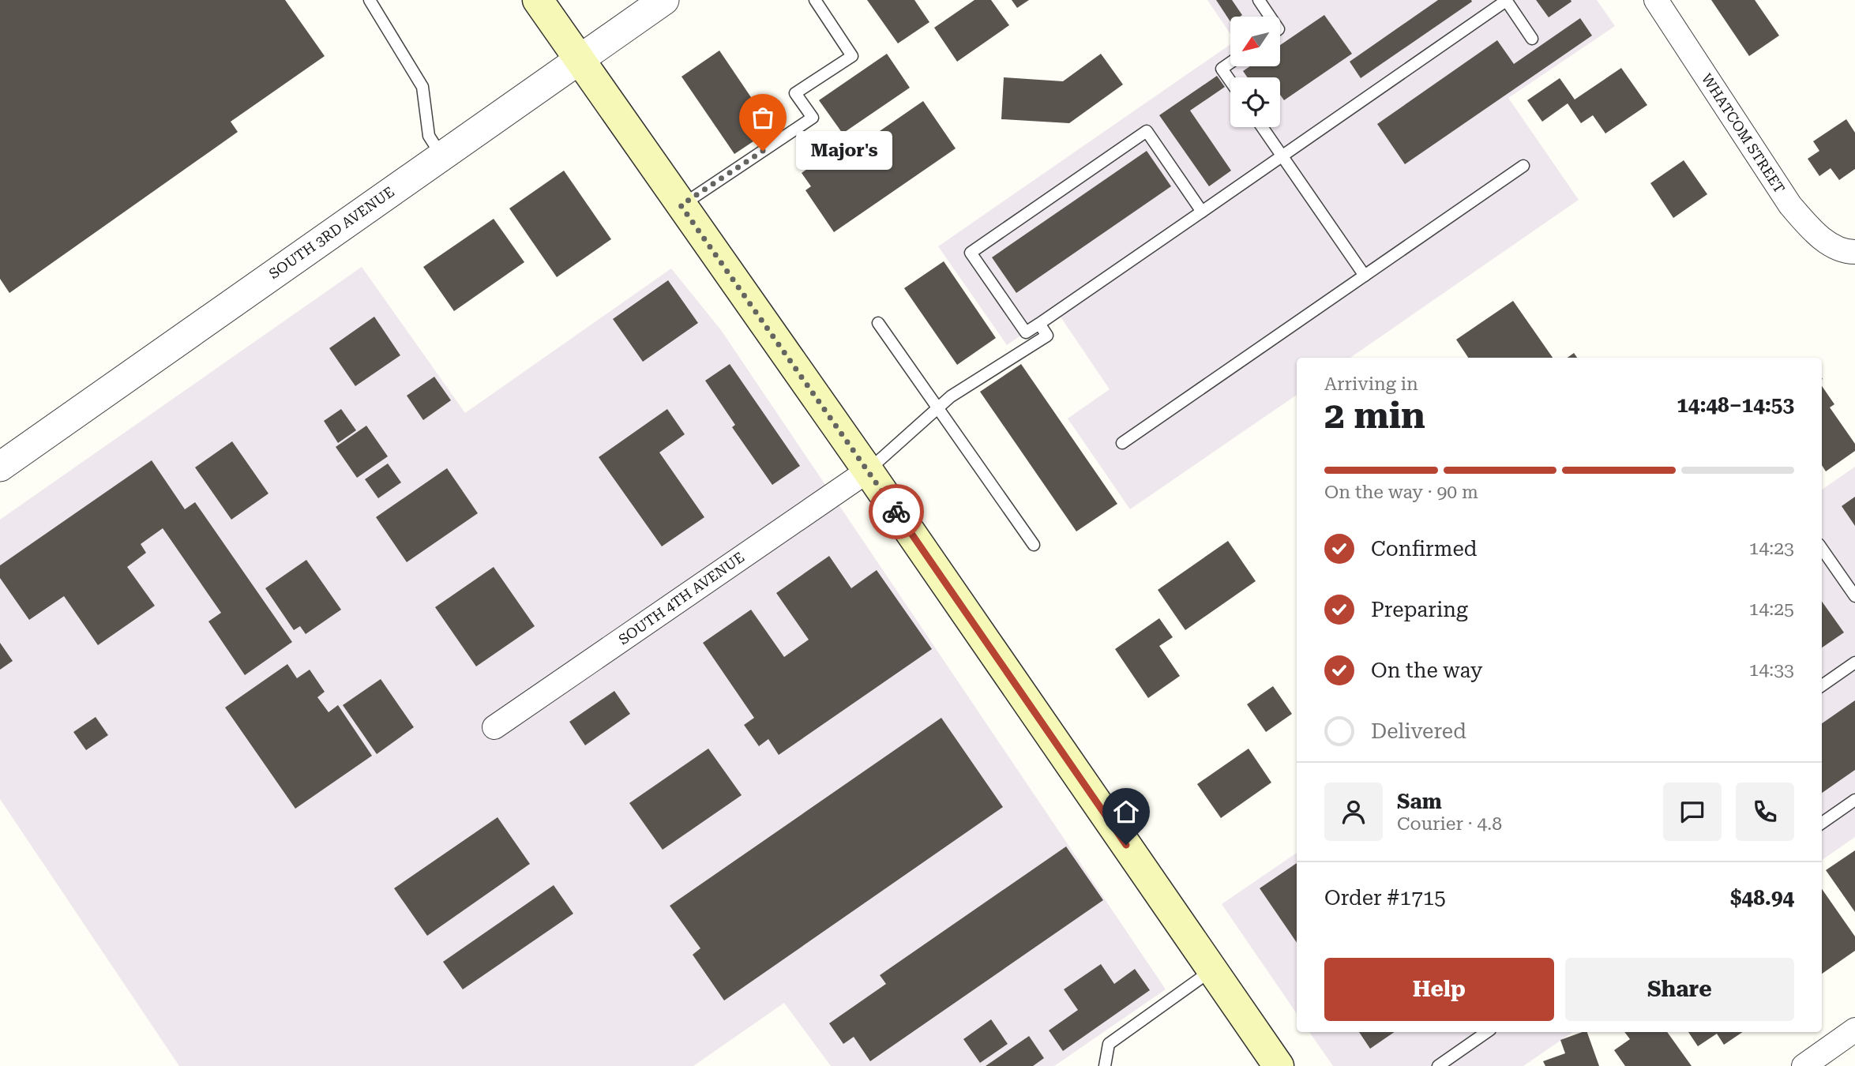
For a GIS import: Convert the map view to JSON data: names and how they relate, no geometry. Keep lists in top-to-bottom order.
{
  "streets": {
    "street": ["WHATCOM STREET", "SOUTH 3RD AVENUE", "SOUTH 4TH AVENUE"]
  },
  "places": ["Major's"],
  "north": "bottom left",
  "page": {
    "bubble": "Major's",
    "heading": ["2 min", "Arriving in", "14:48–14:53"],
    "panel": [
      "Sam",
      "Courier · 4.8",
      "Order #1715",
      "$48.94"
    ],
    "bar": "On the way · 90 m",
    "list": [
      ["Confirmed", "14:23"],
      ["Preparing", "14:25"],
      ["On the way", "14:33"],
      "Delivered"
    ],
    "buttons": ["Help", "Share"]
  }
}
